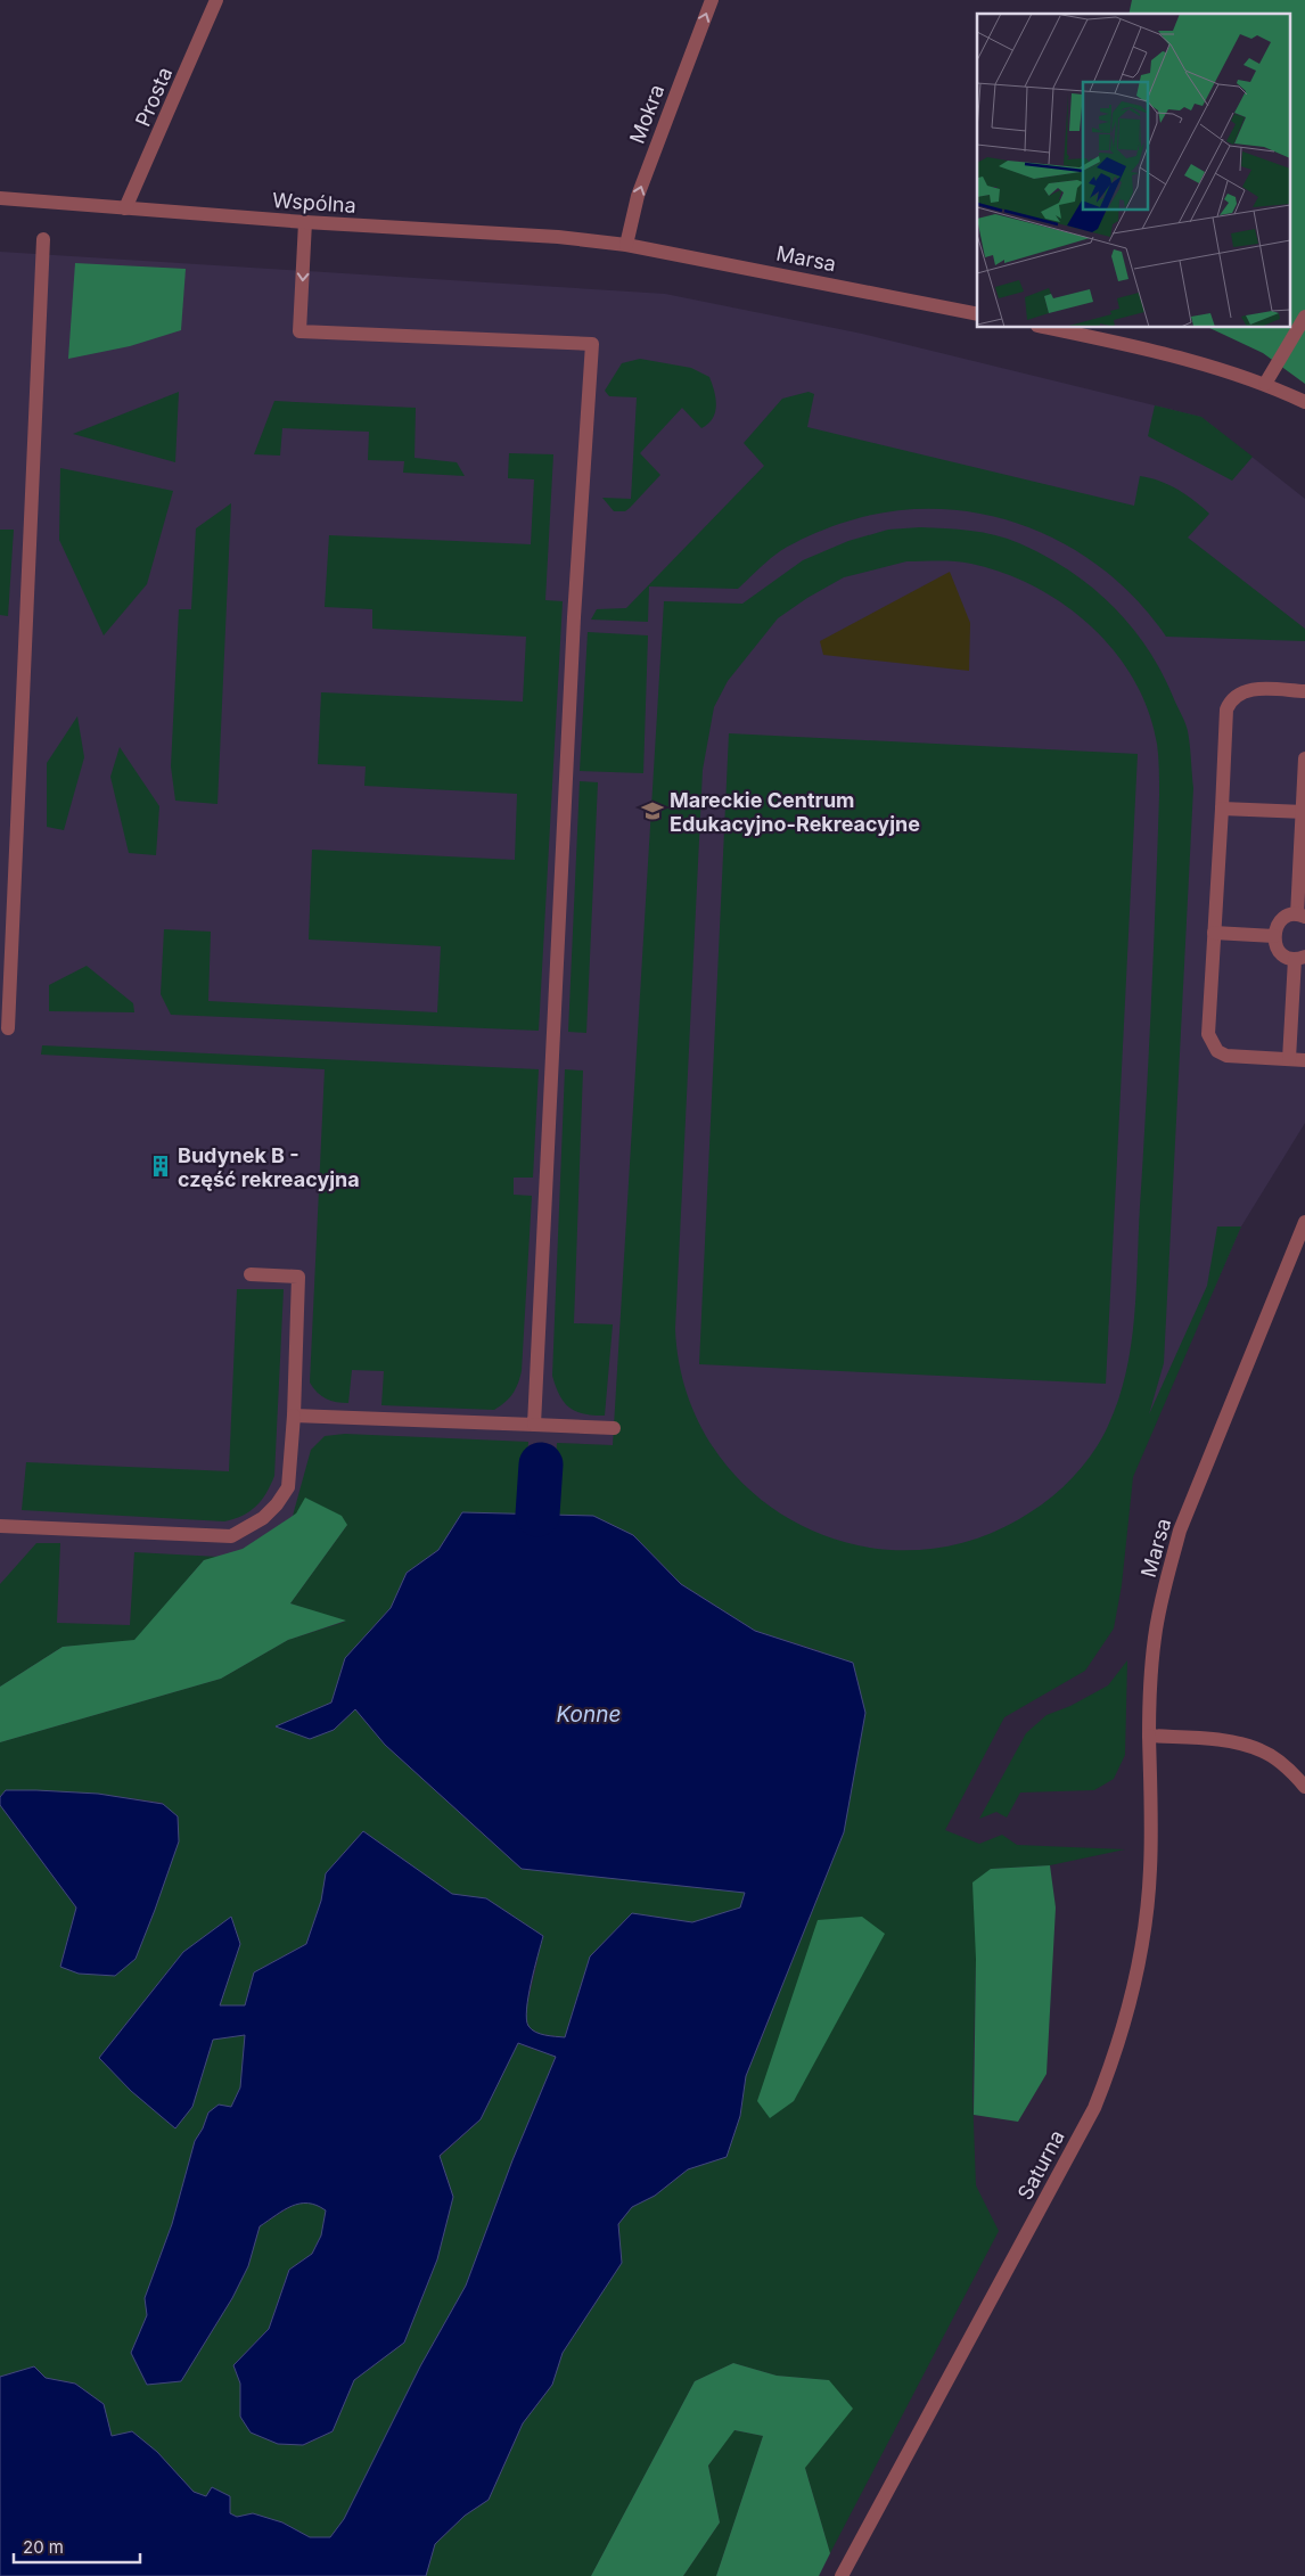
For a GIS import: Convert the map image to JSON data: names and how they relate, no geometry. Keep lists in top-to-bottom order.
{
  "streets": {
    "street": [
      "Prosta",
      "Mokra",
      "Wspólna",
      "Marsa",
      "Saturna"
    ]
  },
  "crossings": [
    ["Prosta", "Wspólna"],
    ["Mokra", "Wspólna"],
    ["Mokra", "Marsa"],
    ["Wspólna", "Marsa"],
    ["Marsa", "Saturna"]
  ],
  "one_way": ["Mokra"],
  "water": ["Konne"],
  "places": {
    "school or university": ["Mareckie Centrum Edukacyjno-Rekreacyjne"],
    "building": ["Budynek B - część rekreacyjna"]
  },
  "scale_bar": "20 m"
}
